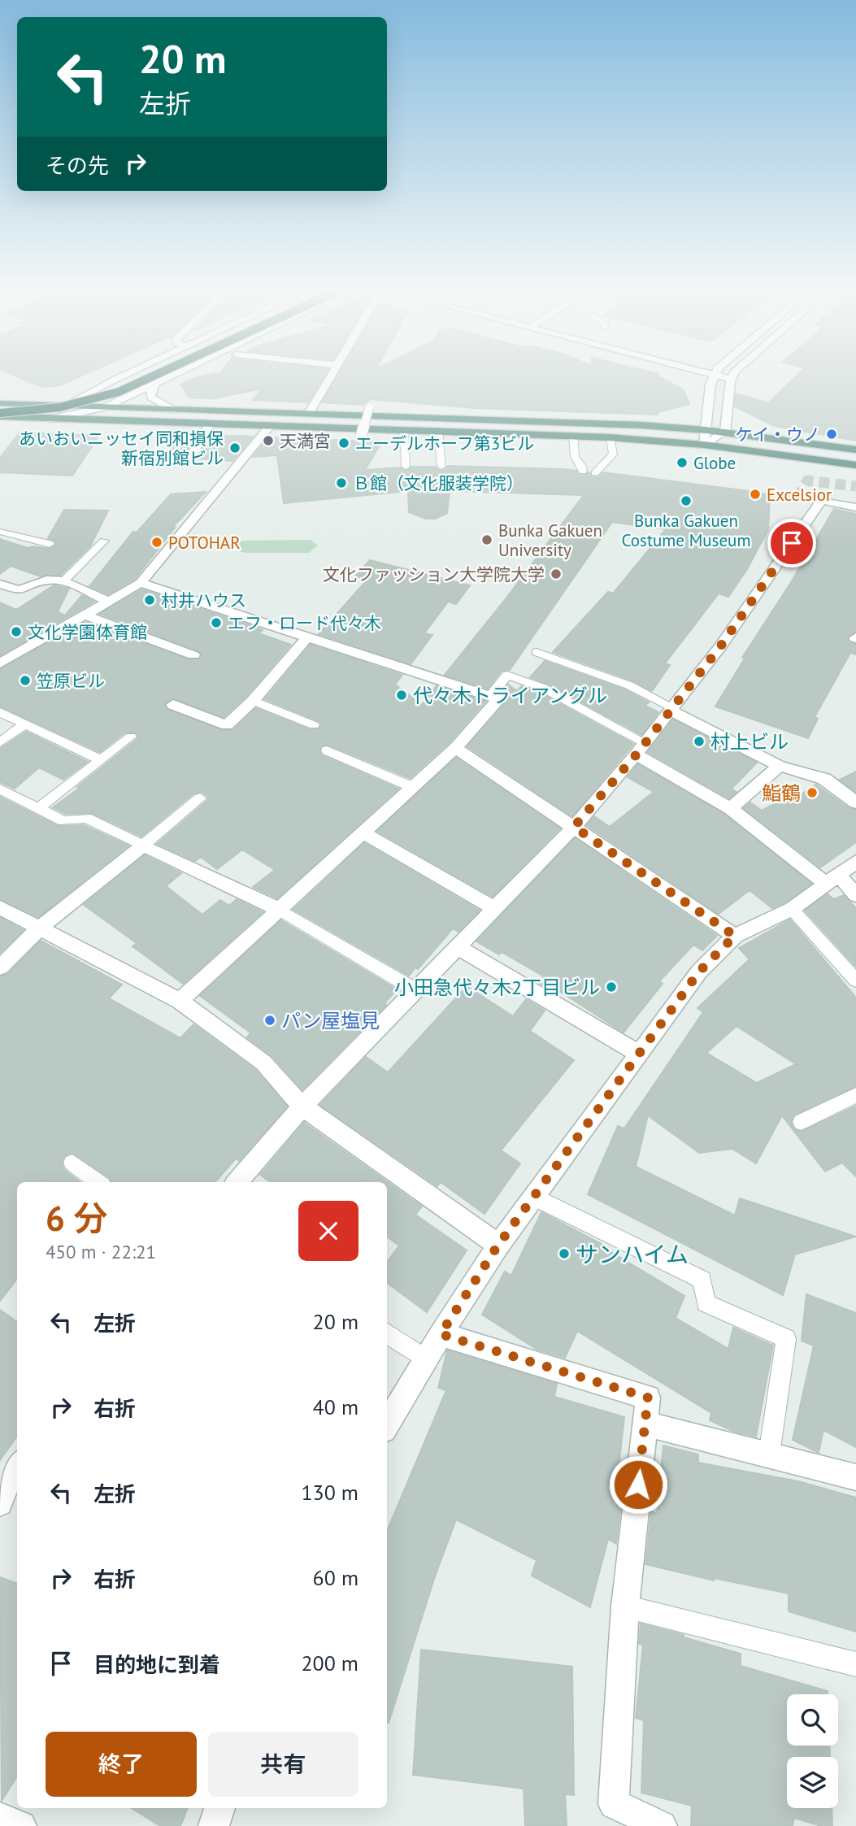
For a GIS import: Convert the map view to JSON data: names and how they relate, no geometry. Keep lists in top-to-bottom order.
{
  "places": [
    "ケイ・ウノ",
    "天満宮",
    "エーデルホーフ第3ビル",
    "あいおいニッセイ同和損保 新宿別館ビル",
    "Globe",
    "Ｂ館（文化服装学院）",
    "Excelsior",
    "Bunka Gakuen Costume Museum",
    "Bunka Gakuen University",
    "POTOHAR",
    "文化ファッション大学院大学",
    "村井ハウス",
    "エフ・ロード代々木",
    "文化学園体育館",
    "笠原ビル",
    "代々木トライアングル",
    "村上ビル",
    "鮨鶴",
    "小田急代々木2丁目ビル",
    "パン屋塩見",
    "サンハイム"
  ],
  "page": {
    "turn": ["20 m", "左折"],
    "then": "その先",
    "heading": ["6 分", "450 m · 22:21"],
    "list": [
      {
        "name": "左折",
        "value": "20 m"
      },
      {
        "name": "右折",
        "value": "40 m"
      },
      {
        "name": "左折",
        "value": "130 m"
      },
      {
        "name": "右折",
        "value": "60 m"
      },
      {
        "name": "目的地に到着",
        "value": "200 m"
      }
    ],
    "buttons": ["終了", "共有"]
  }
}
